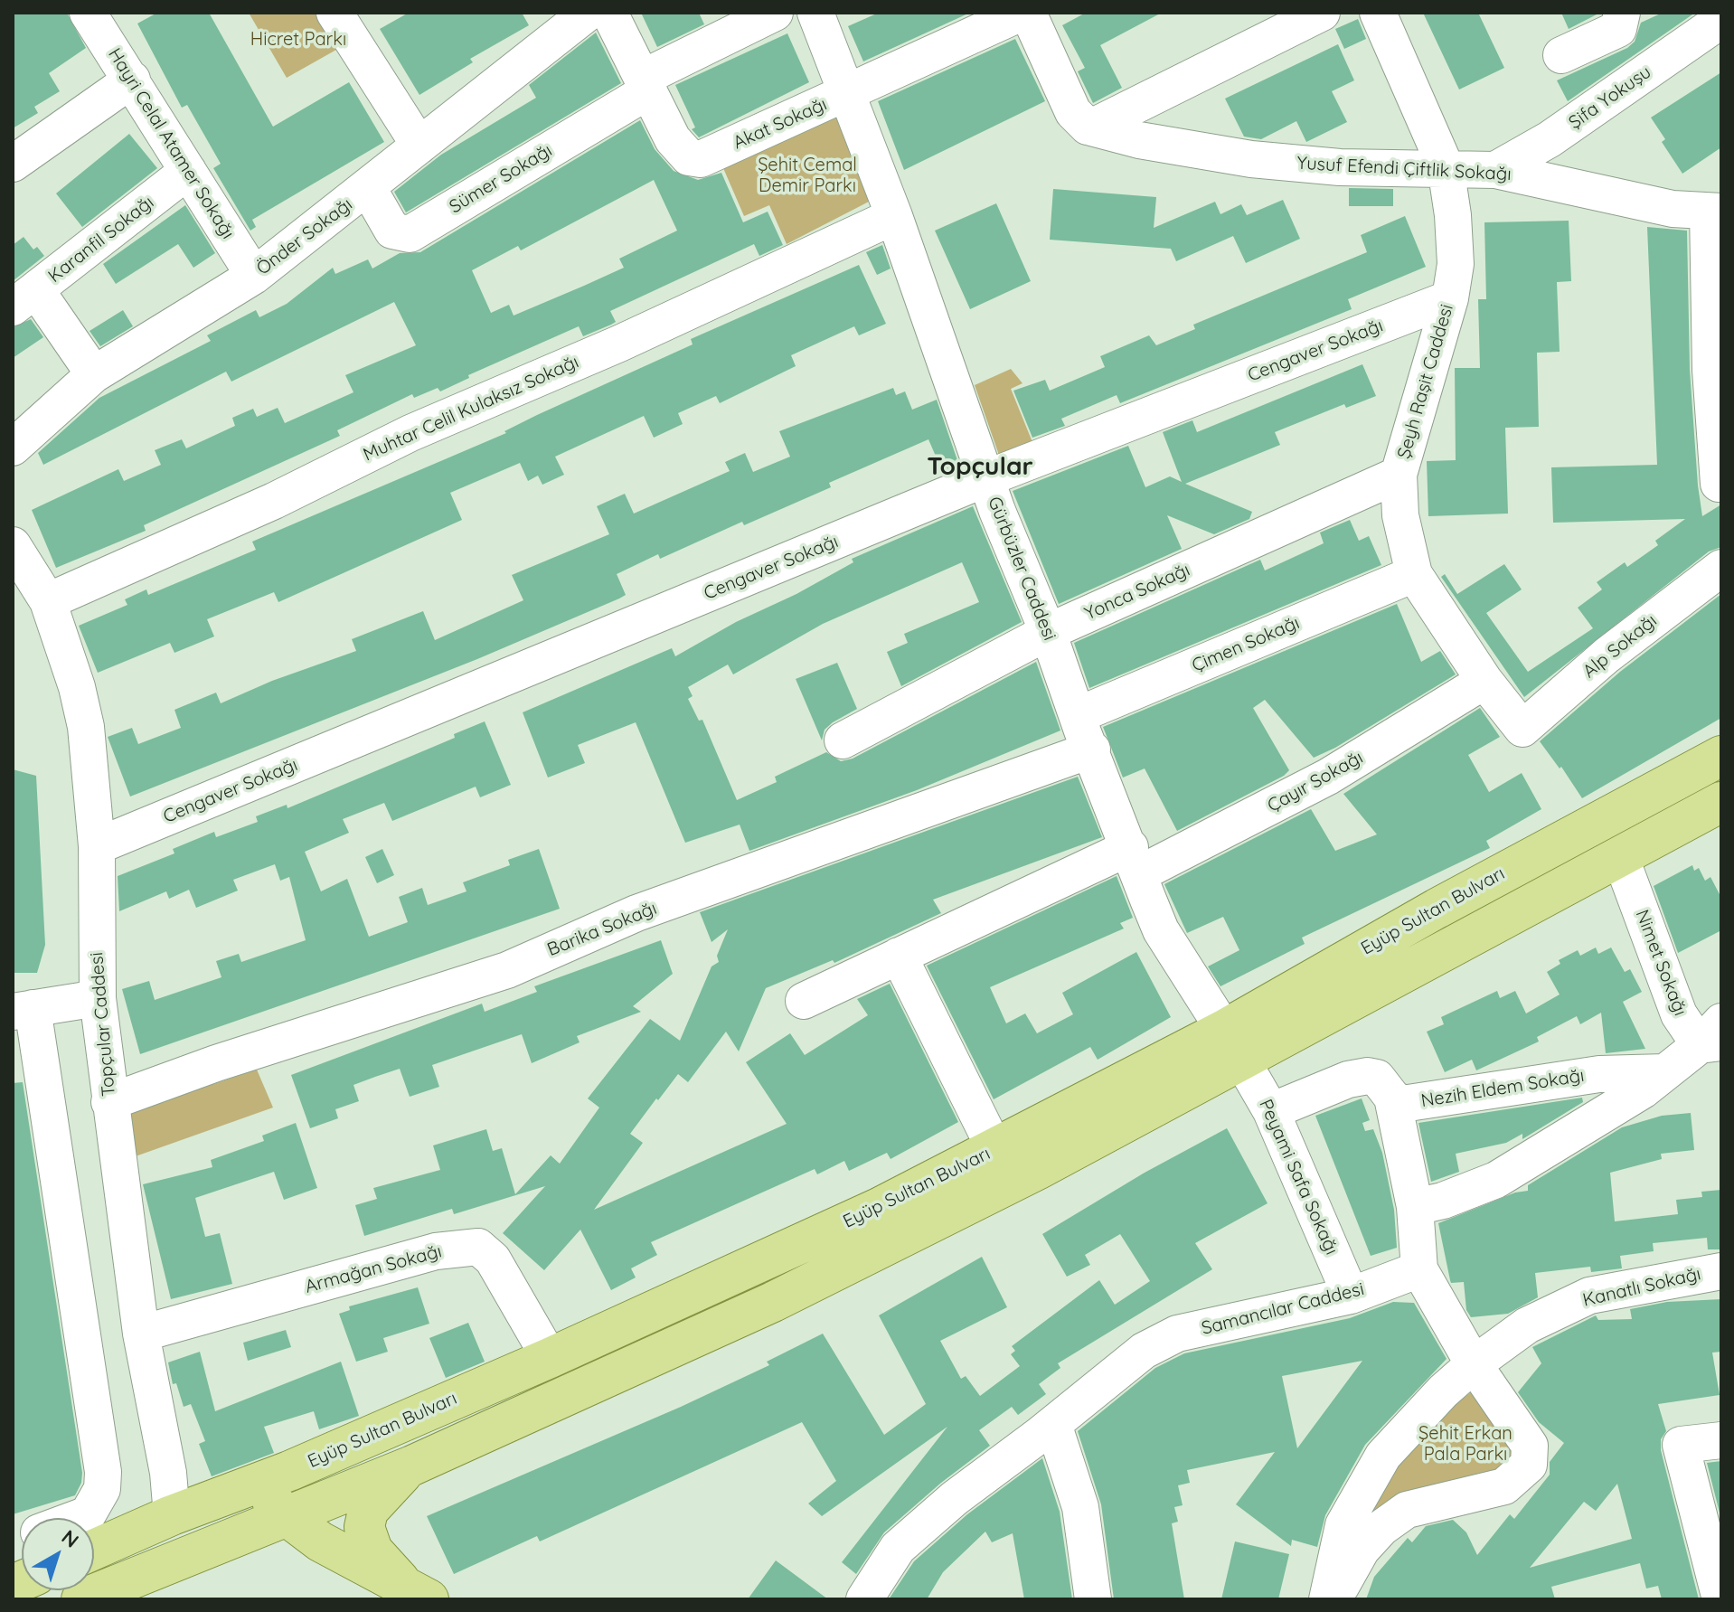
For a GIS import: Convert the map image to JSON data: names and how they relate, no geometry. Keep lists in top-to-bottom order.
{
  "streets": {
    "main road": ["Eyüp Sultan Bulvarı"],
    "street": [
      "Şifa Yokuşu",
      "Akat Sokağı",
      "Hayri Celal Atamer Sokağı",
      "Yusuf Efendi Çiftlik Sokağı",
      "Sümer Sokağı",
      "Önder Sokağı",
      "Karanfil Sokağı",
      "Cengaver Sokağı",
      "Şeyh Raşit Caddesi",
      "Muhtar Celil Kulaksız Sokağı",
      "Gürbüzler Caddesi",
      "Yonca Sokağı",
      "Çimen Sokağı",
      "Alp Sokağı",
      "Çayır Sokağı",
      "Barika Sokağı",
      "Nimet Sokağı",
      "Topçular Caddesi",
      "Nezih Eldem Sokağı",
      "Peyami Safa Sokağı",
      "Armağan Sokağı",
      "Kanatlı Sokağı",
      "Samancılar Caddesi"
    ]
  },
  "crossings": [
    ["Şifa Yokuşu", "Yusuf Efendi Çiftlik Sokağı"],
    ["Akat Sokağı", "Sümer Sokağı"],
    ["Akat Sokağı", "Gürbüzler Caddesi"],
    ["Hayri Celal Atamer Sokağı", "Önder Sokağı"],
    ["Hayri Celal Atamer Sokağı", "Karanfil Sokağı"],
    ["Yusuf Efendi Çiftlik Sokağı", "Şeyh Raşit Caddesi"],
    ["Sümer Sokağı", "Önder Sokağı"],
    ["Cengaver Sokağı", "Şeyh Raşit Caddesi"],
    ["Cengaver Sokağı", "Gürbüzler Caddesi"],
    ["Cengaver Sokağı", "Topçular Caddesi"],
    ["Şeyh Raşit Caddesi", "Yonca Sokağı"],
    ["Şeyh Raşit Caddesi", "Çimen Sokağı"],
    ["Şeyh Raşit Caddesi", "Alp Sokağı"],
    ["Şeyh Raşit Caddesi", "Çayır Sokağı"],
    ["Muhtar Celil Kulaksız Sokağı", "Gürbüzler Caddesi"],
    ["Muhtar Celil Kulaksız Sokağı", "Topçular Caddesi"],
    ["Gürbüzler Caddesi", "Yonca Sokağı"],
    ["Gürbüzler Caddesi", "Çimen Sokağı"],
    ["Gürbüzler Caddesi", "Çayır Sokağı"],
    ["Gürbüzler Caddesi", "Eyüp Sultan Bulvarı"],
    ["Gürbüzler Caddesi", "Barika Sokağı"],
    ["Gürbüzler Caddesi", "Peyami Safa Sokağı"],
    ["Eyüp Sultan Bulvarı", "Nimet Sokağı"],
    ["Eyüp Sultan Bulvarı", "Topçular Caddesi"],
    ["Eyüp Sultan Bulvarı", "Peyami Safa Sokağı"],
    ["Eyüp Sultan Bulvarı", "Armağan Sokağı"],
    ["Barika Sokağı", "Topçular Caddesi"],
    ["Topçular Caddesi", "Armağan Sokağı"],
    ["Peyami Safa Sokağı", "Samancılar Caddesi"]
  ],
  "districts": ["Topçular"],
  "parks": ["Hicret Parkı", "Şehit Cemal Demir Parkı", "Şehit Erkan Pala Parkı"],
  "north": "top right"
}
